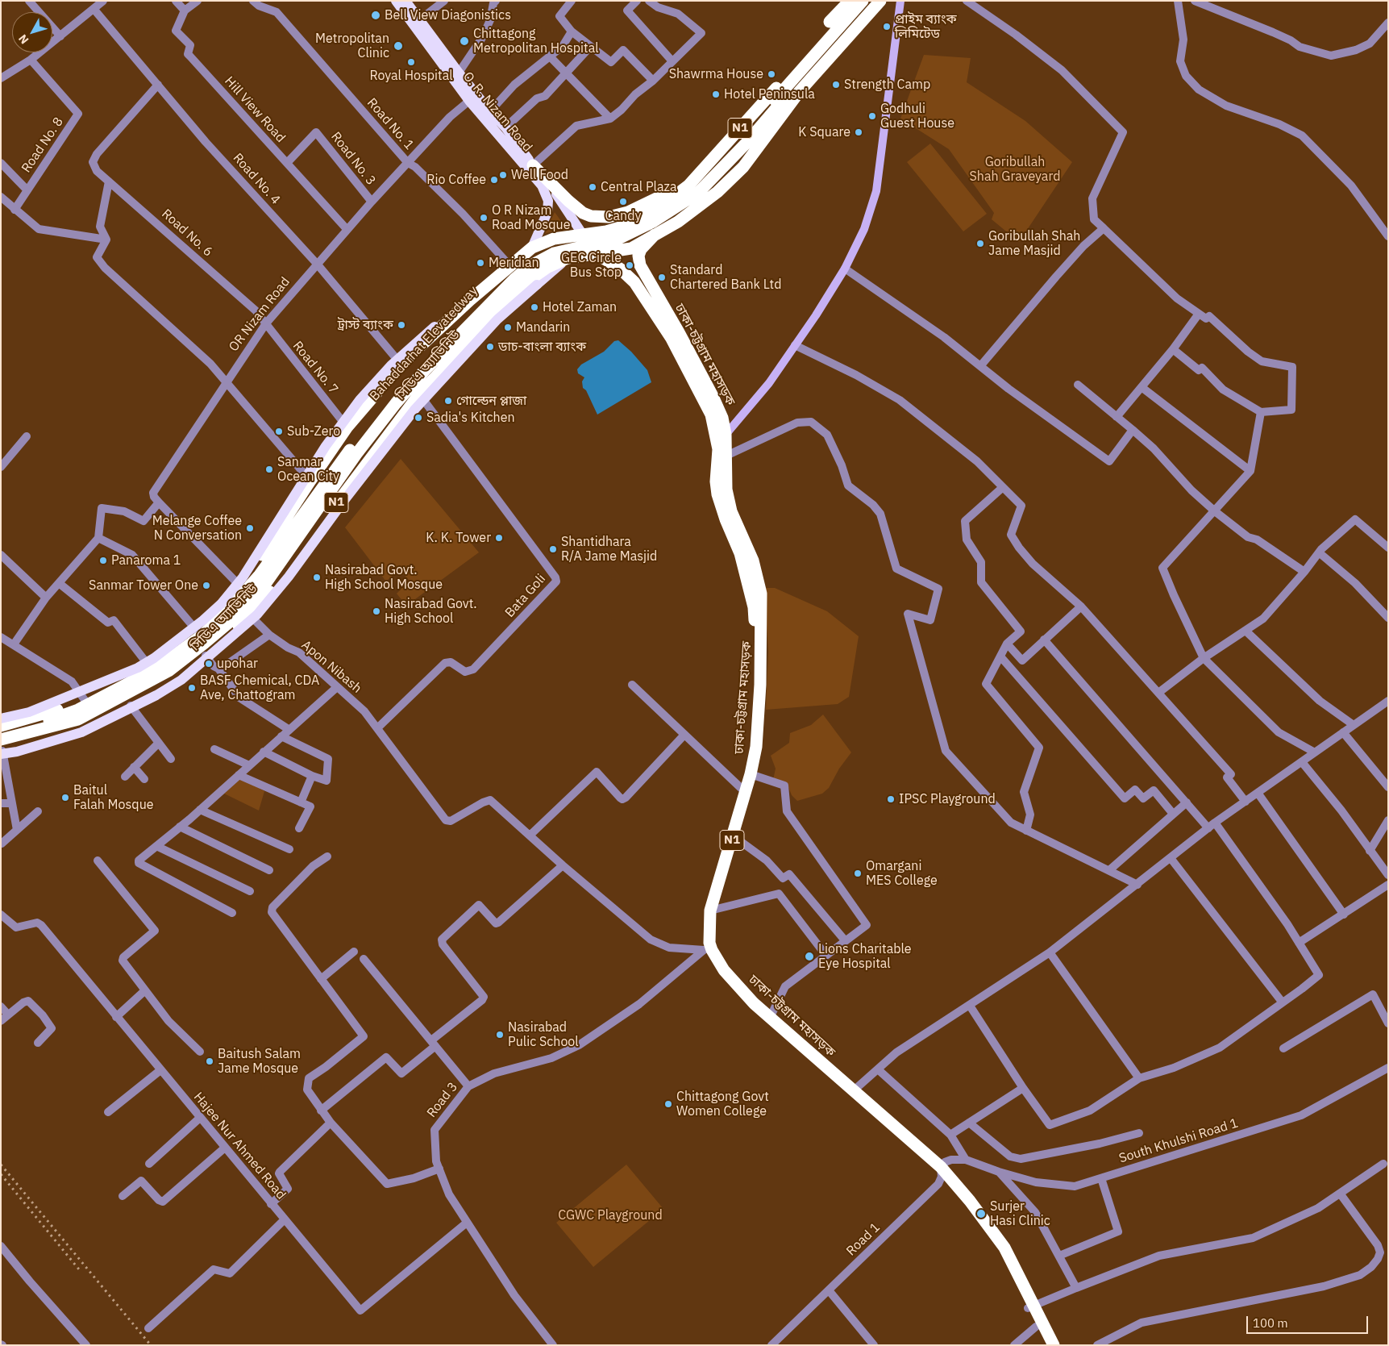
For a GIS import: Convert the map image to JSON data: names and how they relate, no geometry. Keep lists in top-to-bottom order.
{
  "streets": {
    "highway": [
      "N1",
      "Bahaddarhat Elevatedway",
      "ঢাকা-চট্টগ্রাম মহাসড়ক",
      "সিডিএ অ্যাভিনিউ"
    ],
    "main road": ["O. R. Nizam Road"],
    "street": [
      "Hill View Road",
      "Road No. 1",
      "Road No. 8",
      "Road No. 3",
      "Road No. 4",
      "Road No. 6",
      "OR Nizam Road",
      "Road No. 7",
      "Bata Goli",
      "Apon Nibash",
      "Road 3",
      "South Khulshi Road 1",
      "Hajee Nur Ahmed Road",
      "Road 1"
    ]
  },
  "crossings": [
    ["Hill View Road", "Road No. 3"],
    ["Hill View Road", "OR Nizam Road"],
    ["O. R. Nizam Road", "OR Nizam Road"],
    ["O. R. Nizam Road", "সিডিএ অ্যাভিনিউ"],
    ["Road No. 1", "OR Nizam Road"],
    ["Road No. 1", "সিডিএ অ্যাভিনিউ"],
    ["Road No. 3", "OR Nizam Road"],
    ["Road No. 4", "Road No. 6"],
    ["Road No. 4", "OR Nizam Road"],
    ["Road No. 4", "সিডিএ অ্যাভিনিউ"],
    ["Road No. 6", "OR Nizam Road"],
    ["Road No. 6", "Road No. 7"],
    ["OR Nizam Road", "Road No. 7"],
    ["Bahaddarhat Elevatedway", "সিডিএ অ্যাভিনিউ"],
    ["ঢাকা-চট্টগ্রাম মহাসড়ক", "সিডিএ অ্যাভিনিউ"],
    ["ঢাকা-চট্টগ্রাম মহাসড়ক", "Road 3"],
    ["ঢাকা-চট্টগ্রাম মহাসড়ক", "Road 1"],
    ["সিডিএ অ্যাভিনিউ", "Road No. 7"],
    ["সিডিএ অ্যাভিনিউ", "Bata Goli"],
    ["সিডিএ অ্যাভিনিউ", "Apon Nibash"],
    ["Bata Goli", "Apon Nibash"],
    ["Road 3", "Hajee Nur Ahmed Road"]
  ],
  "parks": ["Goribullah Shah Graveyard", "CGWC Playground"],
  "places": [
    "Bell View Diagonistics",
    "প্রাইম ব্যাংক লিমিটেড",
    "Chittagong Metropolitan Hospital",
    "Metropolitan Clinic",
    "Royal Hospital",
    "Shawrma House",
    "Strength Camp",
    "Hotel Peninsula",
    "Godhuli Guest House",
    "K Square",
    "Well Food",
    "Rio Coffee",
    "Central Plaza",
    "Candy",
    "O R Nizam Road Mosque",
    "Goribullah Shah Jame Masjid",
    "Meridian",
    "GEC Circle Bus Stop",
    "Standard Chartered Bank Ltd",
    "Hotel Zaman",
    "ট্রাস্ট ব্যাংক",
    "Mandarin",
    "ডাচ-বাংলা ব্যাংক",
    "গোল্ডেন প্লাজা",
    "Sadia's Kitchen",
    "Sub-Zero",
    "Sanmar Ocean City",
    "Melange Coffee N Conversation",
    "K. K. Tower",
    "Shantidhara R/A Jame Masjid",
    "Panaroma 1",
    "Nasirabad Govt. High School Mosque",
    "Sanmar Tower One",
    "Nasirabad Govt. High School",
    "upohar",
    "BASF Chemical, CDA Ave, Chattogram",
    "Baitul Falah Mosque",
    "IPSC Playground",
    "Omargani MES College",
    "Lions Charitable Eye Hospital",
    "Nasirabad Pulic School",
    "Baitush Salam Jame Mosque",
    "Chittagong Govt Women College",
    "Surjer Hasi Clinic"
  ],
  "scale_bar": "100 m",
  "north": "bottom left"
}
